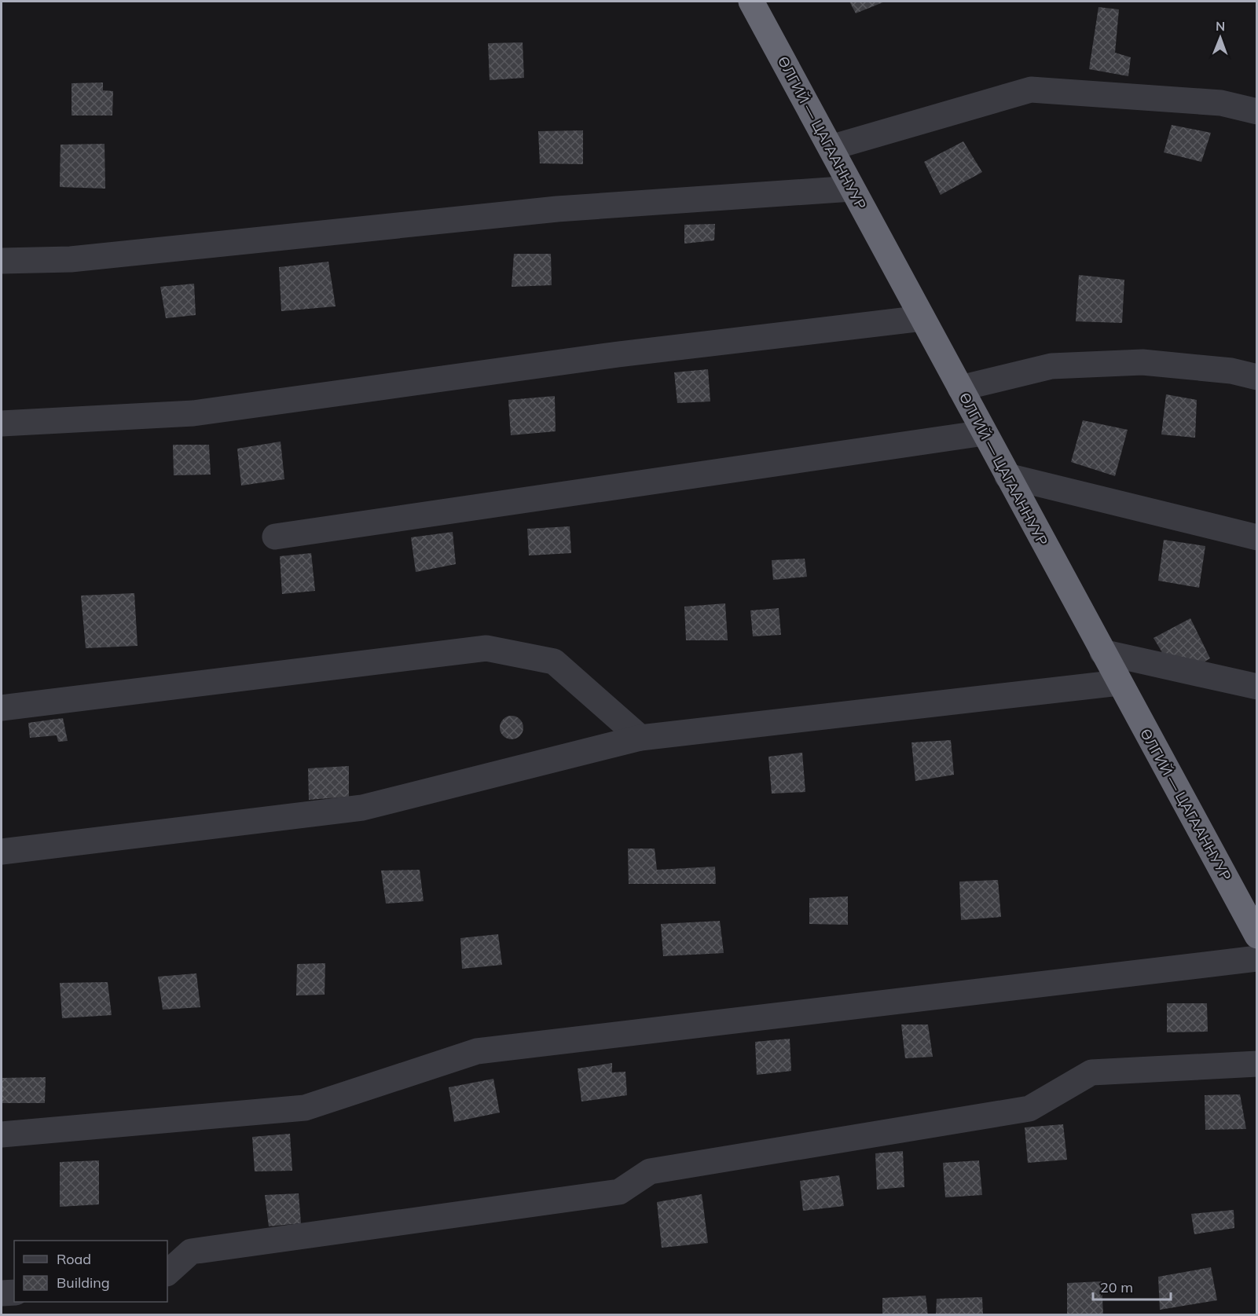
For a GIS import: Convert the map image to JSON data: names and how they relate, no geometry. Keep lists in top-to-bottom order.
{
  "streets": {
    "highway": ["ӨЛГИЙ — ЦАГААННУУР"]
  },
  "legend": ["Road", "Building"],
  "scale_bar": "20 m",
  "north": "top"
}
